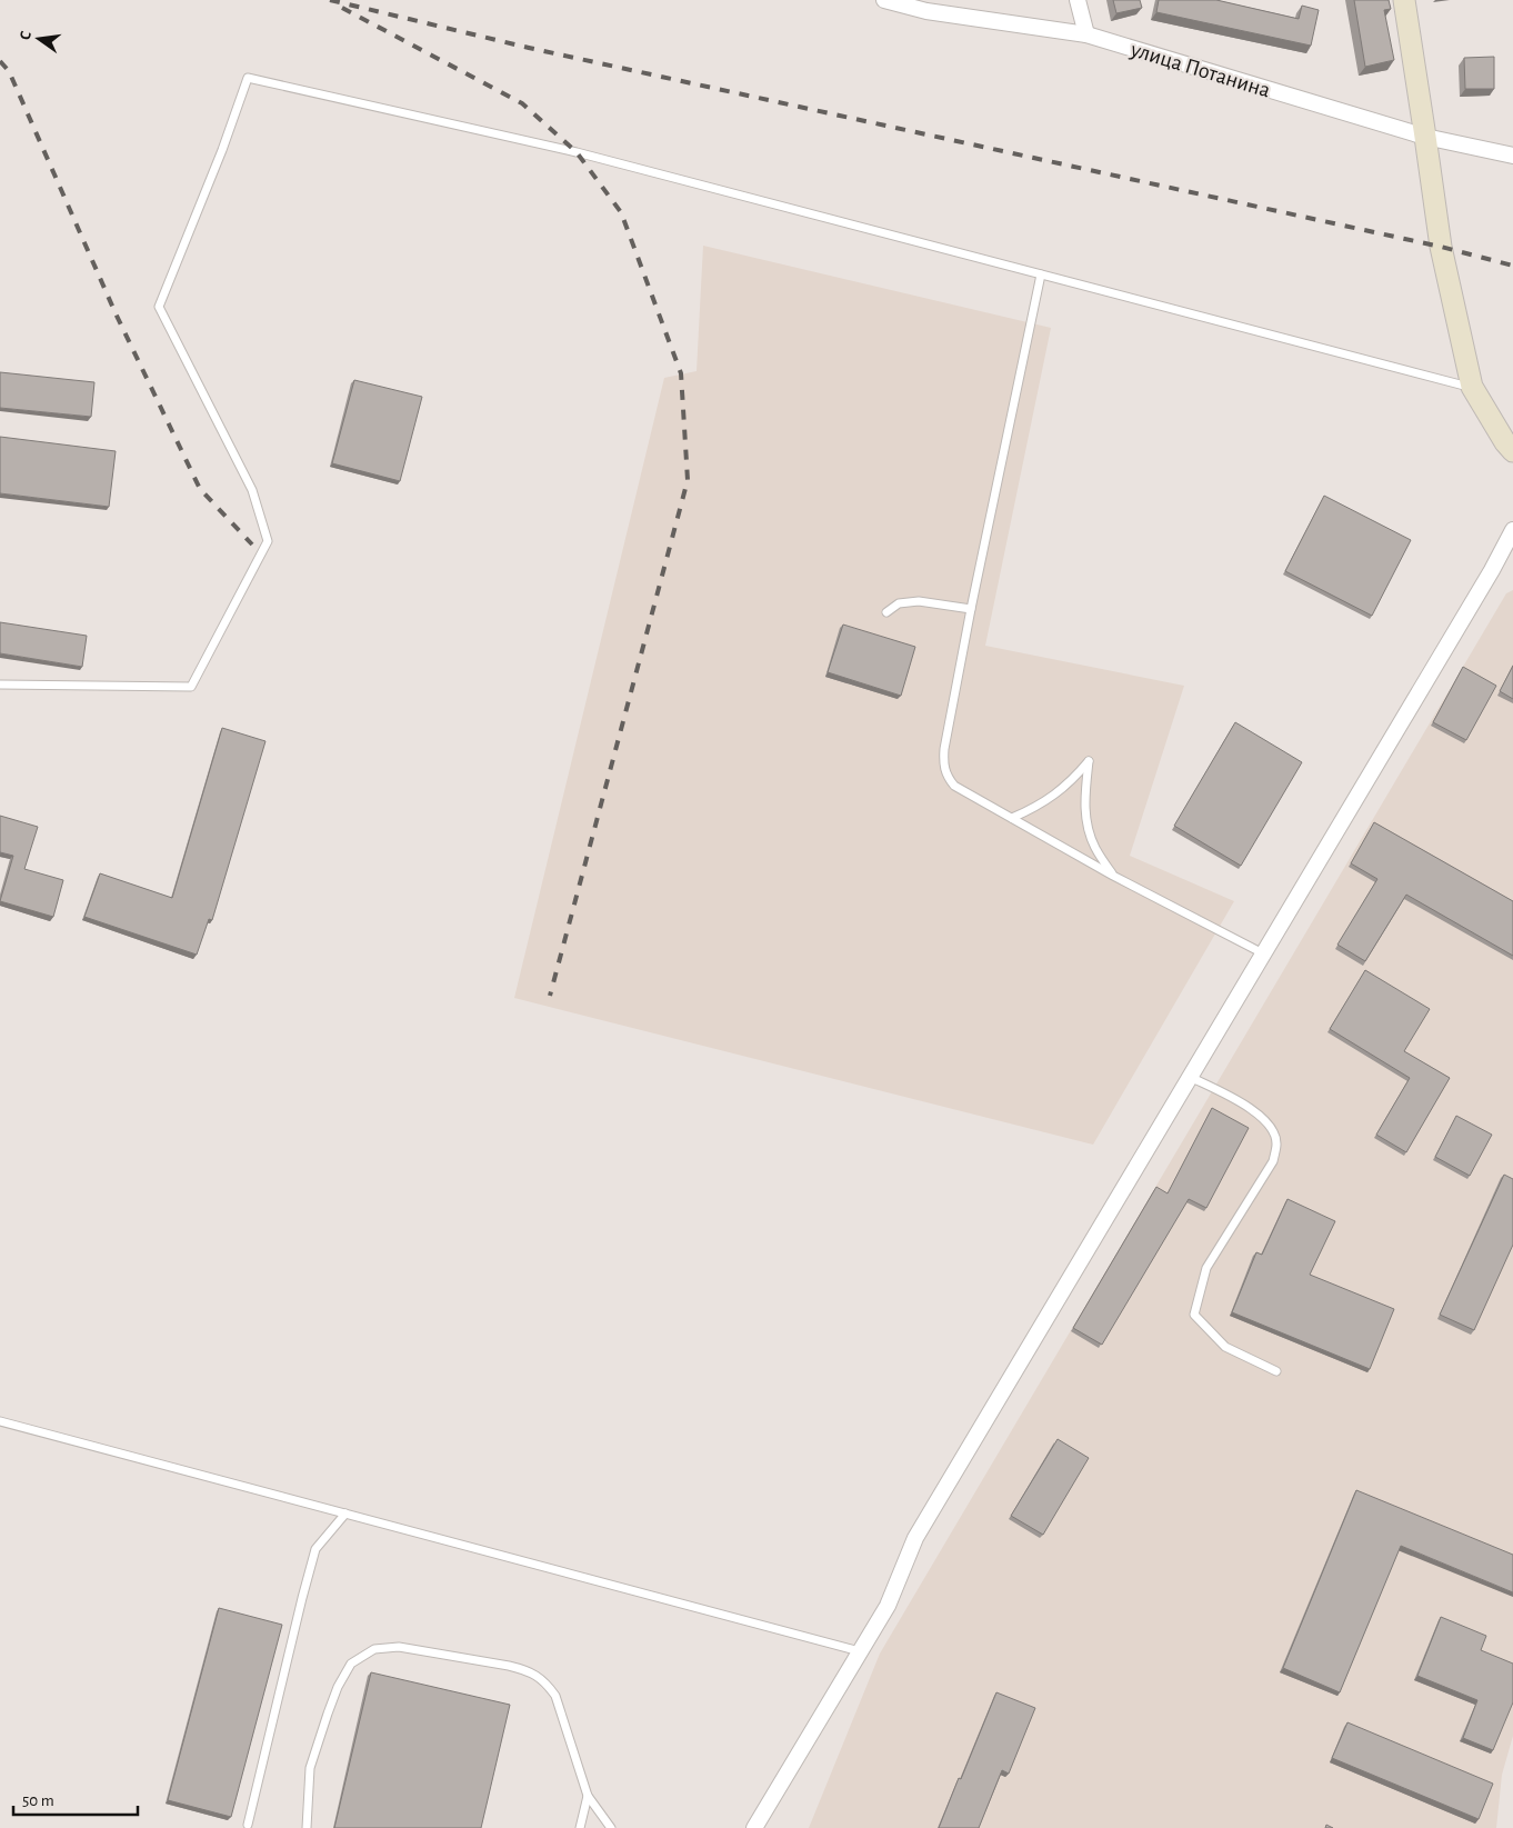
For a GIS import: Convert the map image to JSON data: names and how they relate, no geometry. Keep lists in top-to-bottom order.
{
  "streets": {
    "street": ["улица Потанина"]
  },
  "scale_bar": "50 m",
  "north": "left"
}
